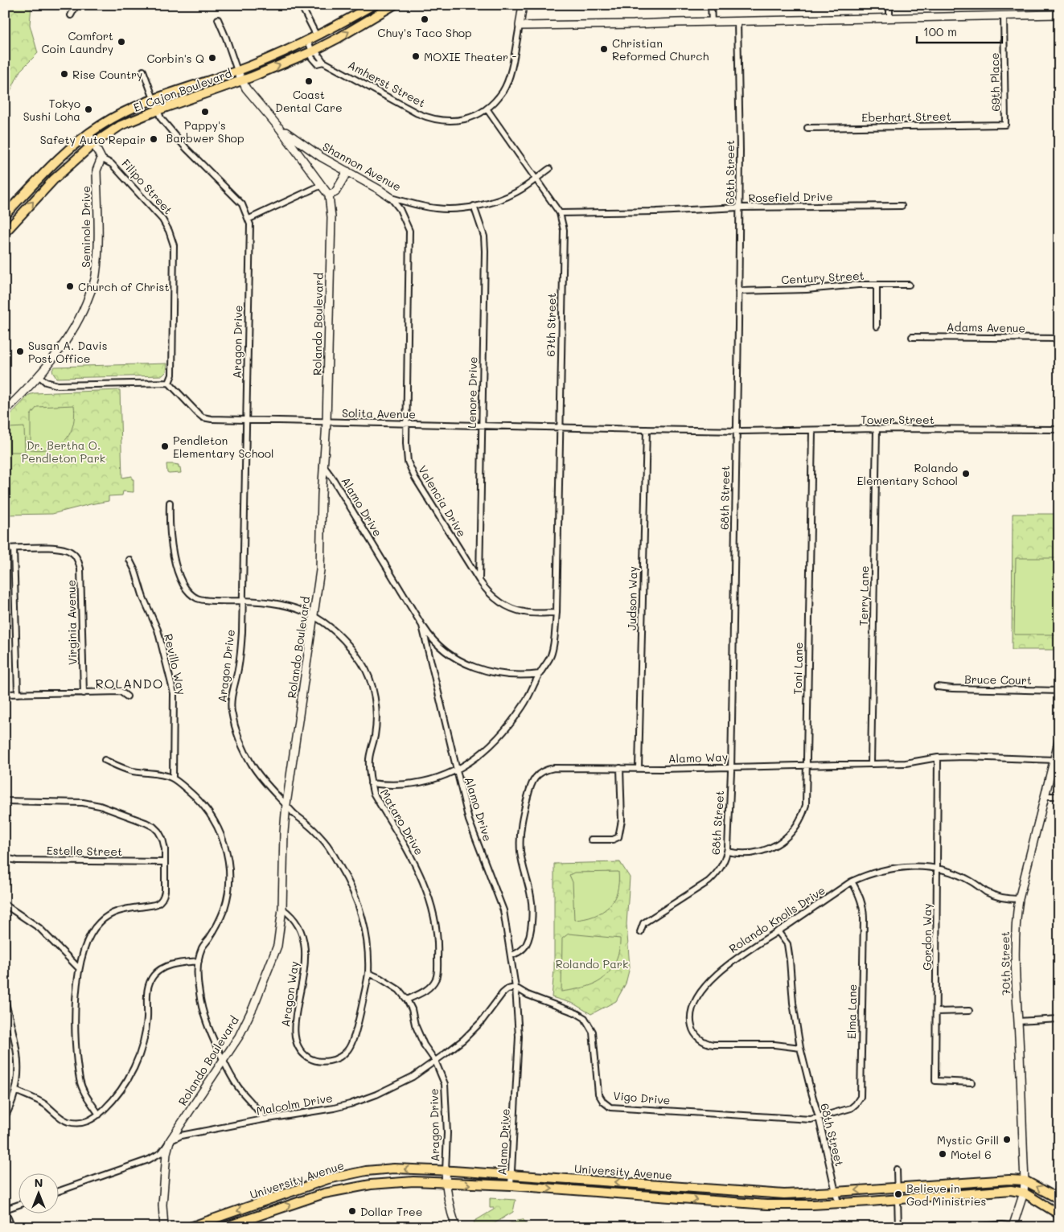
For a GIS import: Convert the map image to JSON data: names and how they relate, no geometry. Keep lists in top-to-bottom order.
{
  "streets": {
    "main road": ["El Cajon Boulevard", "University Avenue"],
    "street": [
      "69th Place",
      "Amherst Street",
      "Eberhart Street",
      "Shannon Avenue",
      "68th Street",
      "Filipo Street",
      "Rosefield Drive",
      "Seminole Drive",
      "Century Street",
      "Rolando Boulevard",
      "67th Street",
      "Adams Avenue",
      "Aragon Drive",
      "Lenore Drive",
      "Solita Avenue",
      "Tower Street",
      "Valencia Drive",
      "Alamo Drive",
      "Terry Lane",
      "Judson Way",
      "Virginia Avenue",
      "Revillo Way",
      "Toni Lane",
      "Bruce Court",
      "Alamo Way",
      "Mataro Drive",
      "Estelle Street",
      "Rolando Knolls Drive",
      "Gordon Way",
      "70th Street",
      "Aragon Way",
      "Elma Lane",
      "Vigo Drive",
      "Malcolm Drive"
    ]
  },
  "crossings": [
    ["69th Place", "Eberhart Street"],
    ["Amherst Street", "El Cajon Boulevard"],
    ["Amherst Street", "67th Street"],
    ["El Cajon Boulevard", "Filipo Street"],
    ["El Cajon Boulevard", "Rolando Boulevard"],
    ["El Cajon Boulevard", "Aragon Drive"],
    ["Shannon Avenue", "Rolando Boulevard"],
    ["Shannon Avenue", "67th Street"],
    ["Shannon Avenue", "Lenore Drive"],
    ["Shannon Avenue", "Valencia Drive"],
    ["68th Street", "Rosefield Drive"],
    ["68th Street", "Century Street"],
    ["68th Street", "Solita Avenue"],
    ["68th Street", "Tower Street"],
    ["68th Street", "Toni Lane"],
    ["68th Street", "Alamo Way"],
    ["68th Street", "Rolando Knolls Drive"],
    ["68th Street", "Elma Lane"],
    ["68th Street", "Vigo Drive"],
    ["68th Street", "University Avenue"],
    ["Filipo Street", "Seminole Drive"],
    ["Filipo Street", "Solita Avenue"],
    ["Rosefield Drive", "67th Street"],
    ["Rolando Boulevard", "Aragon Drive"],
    ["Rolando Boulevard", "Solita Avenue"],
    ["Rolando Boulevard", "Alamo Drive"],
    ["Rolando Boulevard", "Mataro Drive"],
    ["Rolando Boulevard", "Aragon Way"],
    ["Rolando Boulevard", "Malcolm Drive"],
    ["67th Street", "Solita Avenue"],
    ["67th Street", "Valencia Drive"],
    ["67th Street", "Alamo Drive"],
    ["67th Street", "Mataro Drive"],
    ["Aragon Drive", "Solita Avenue"],
    ["Aragon Drive", "Mataro Drive"],
    ["Aragon Drive", "Aragon Way"],
    ["Aragon Drive", "Malcolm Drive"],
    ["Aragon Drive", "University Avenue"],
    ["Lenore Drive", "Solita Avenue"],
    ["Lenore Drive", "Valencia Drive"],
    ["Solita Avenue", "Tower Street"],
    ["Solita Avenue", "Valencia Drive"],
    ["Solita Avenue", "Judson Way"],
    ["Tower Street", "Terry Lane"],
    ["Tower Street", "Toni Lane"],
    ["Alamo Drive", "Alamo Way"],
    ["Alamo Drive", "Vigo Drive"],
    ["Alamo Drive", "Malcolm Drive"],
    ["Alamo Drive", "University Avenue"],
    ["Terry Lane", "Alamo Way"],
    ["Judson Way", "Alamo Way"],
    ["Toni Lane", "Alamo Way"],
    ["Alamo Way", "Gordon Way"],
    ["Alamo Way", "70th Street"],
    ["Rolando Knolls Drive", "Gordon Way"],
    ["Rolando Knolls Drive", "70th Street"],
    ["Rolando Knolls Drive", "Elma Lane"],
    ["70th Street", "University Avenue"],
    ["Elma Lane", "Vigo Drive"],
    ["Vigo Drive", "Malcolm Drive"]
  ],
  "districts": ["ROLANDO"],
  "parks": ["Dr. Bertha O. Pendleton Park", "Rolando Park"],
  "places": [
    "Chuy's Taco Shop",
    "Comfort Coin Laundry",
    "Christian Reformed Church",
    "MOXIE Theater -",
    "Corbin's Q",
    "Rise Country",
    "Coast Dental Care",
    "Tokyo Sushi Loha",
    "Pappy's Barbwer Shop",
    "Safety Auto Repair",
    "Church of Christ",
    "Susan A. Davis Post Office",
    "Pendleton Elementary School",
    "Rolando Elementary School",
    "Mystic Grill",
    "Motel 6",
    "Believe in God Ministries",
    "Dollar Tree"
  ],
  "scale_bar": "100 m",
  "north": "top"
}
